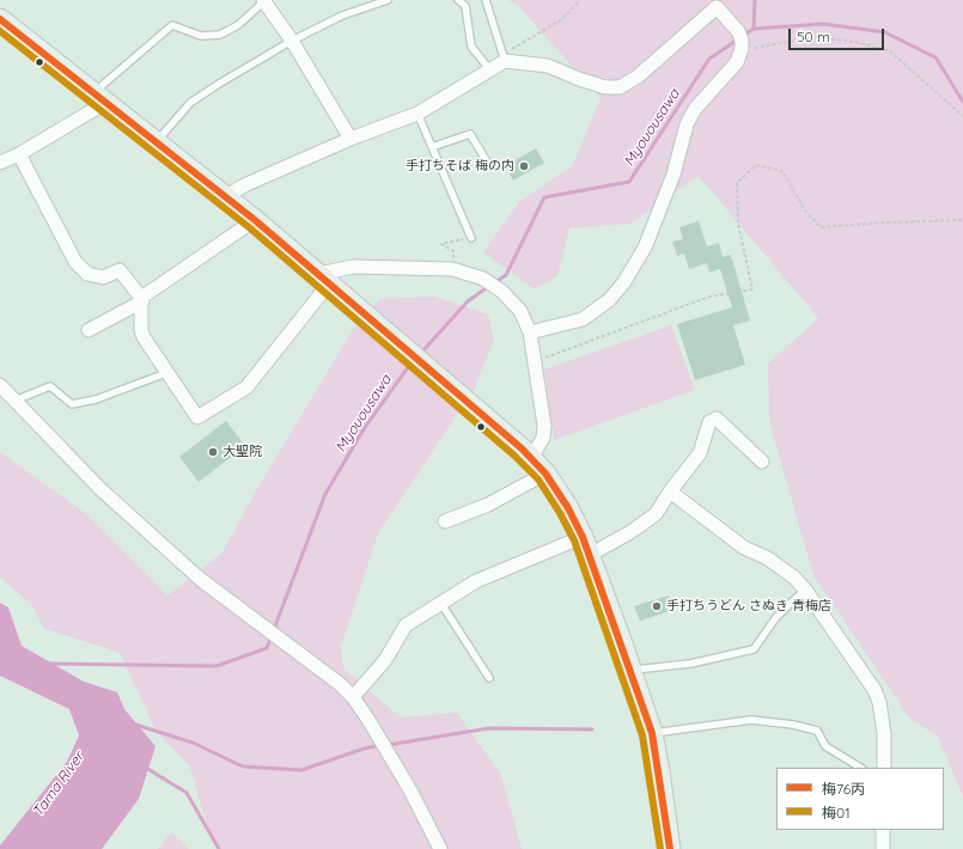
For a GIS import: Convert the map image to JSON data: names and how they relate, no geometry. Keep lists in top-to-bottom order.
{
  "water": ["Myouousawa", "Tama River"],
  "places": ["手打ちそば 梅の内", "大聖院", "手打ちうどん さぬき 青梅店"],
  "lines": ["transit line 梅76丙", "transit line 梅01"],
  "legend": ["梅76丙", "梅01"],
  "scale_bar": "50 m"
}
